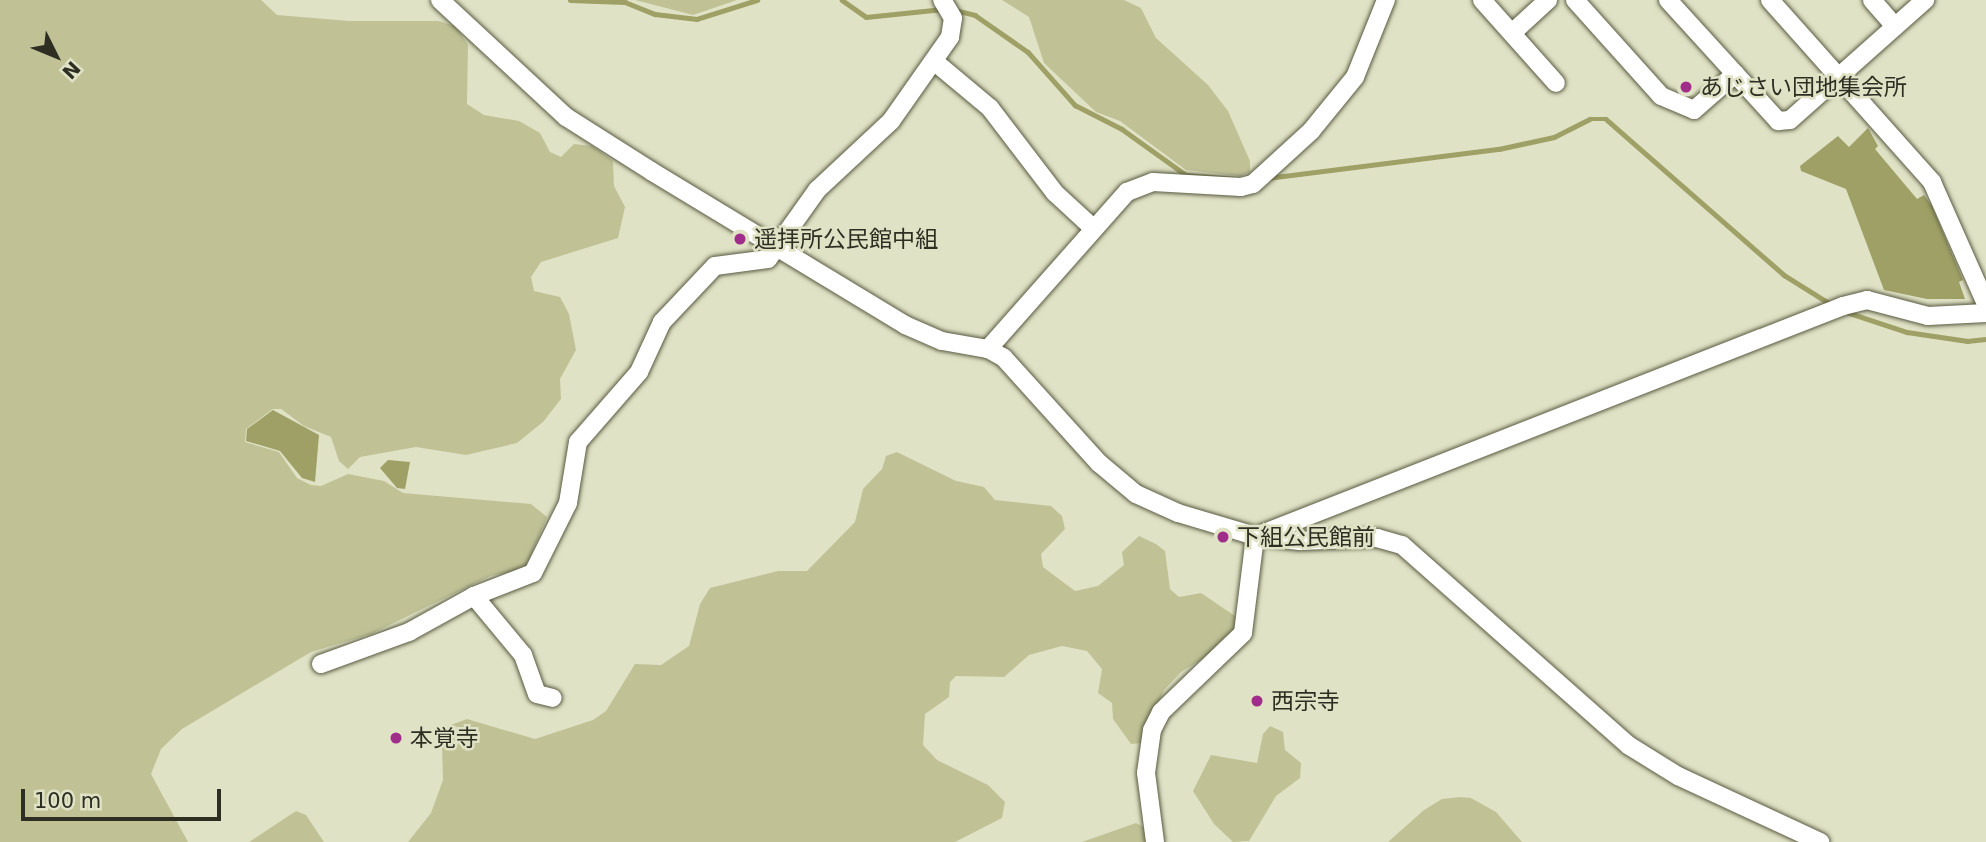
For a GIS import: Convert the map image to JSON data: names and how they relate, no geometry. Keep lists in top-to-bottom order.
{
  "places": [
    "あじさい団地集会所",
    "遥拝所公民館中組",
    "下組公民館前",
    "西宗寺",
    "本覚寺"
  ],
  "scale_bar": "100 m",
  "north": "bottom right"
}
